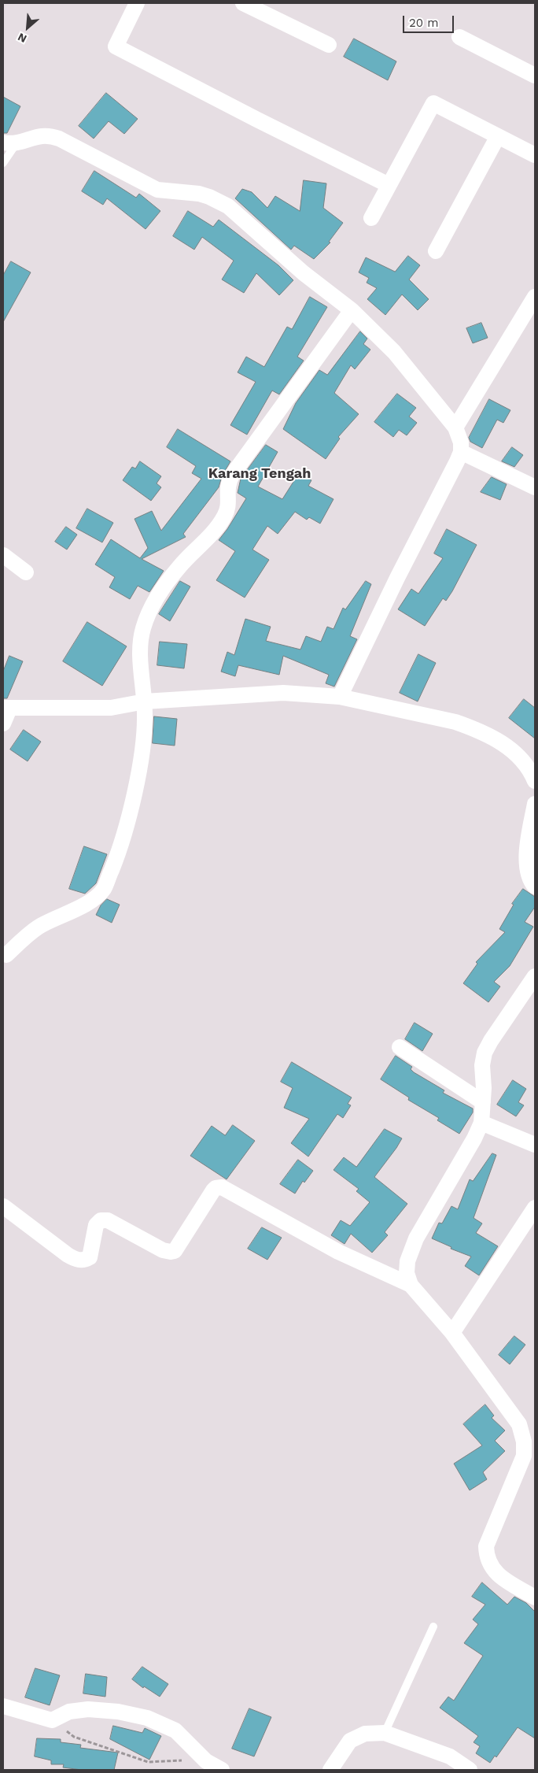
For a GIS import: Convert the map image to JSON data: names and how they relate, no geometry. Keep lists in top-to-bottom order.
{
  "districts": ["Karang Tengah"],
  "scale_bar": "20 m",
  "north": "bottom left"
}
